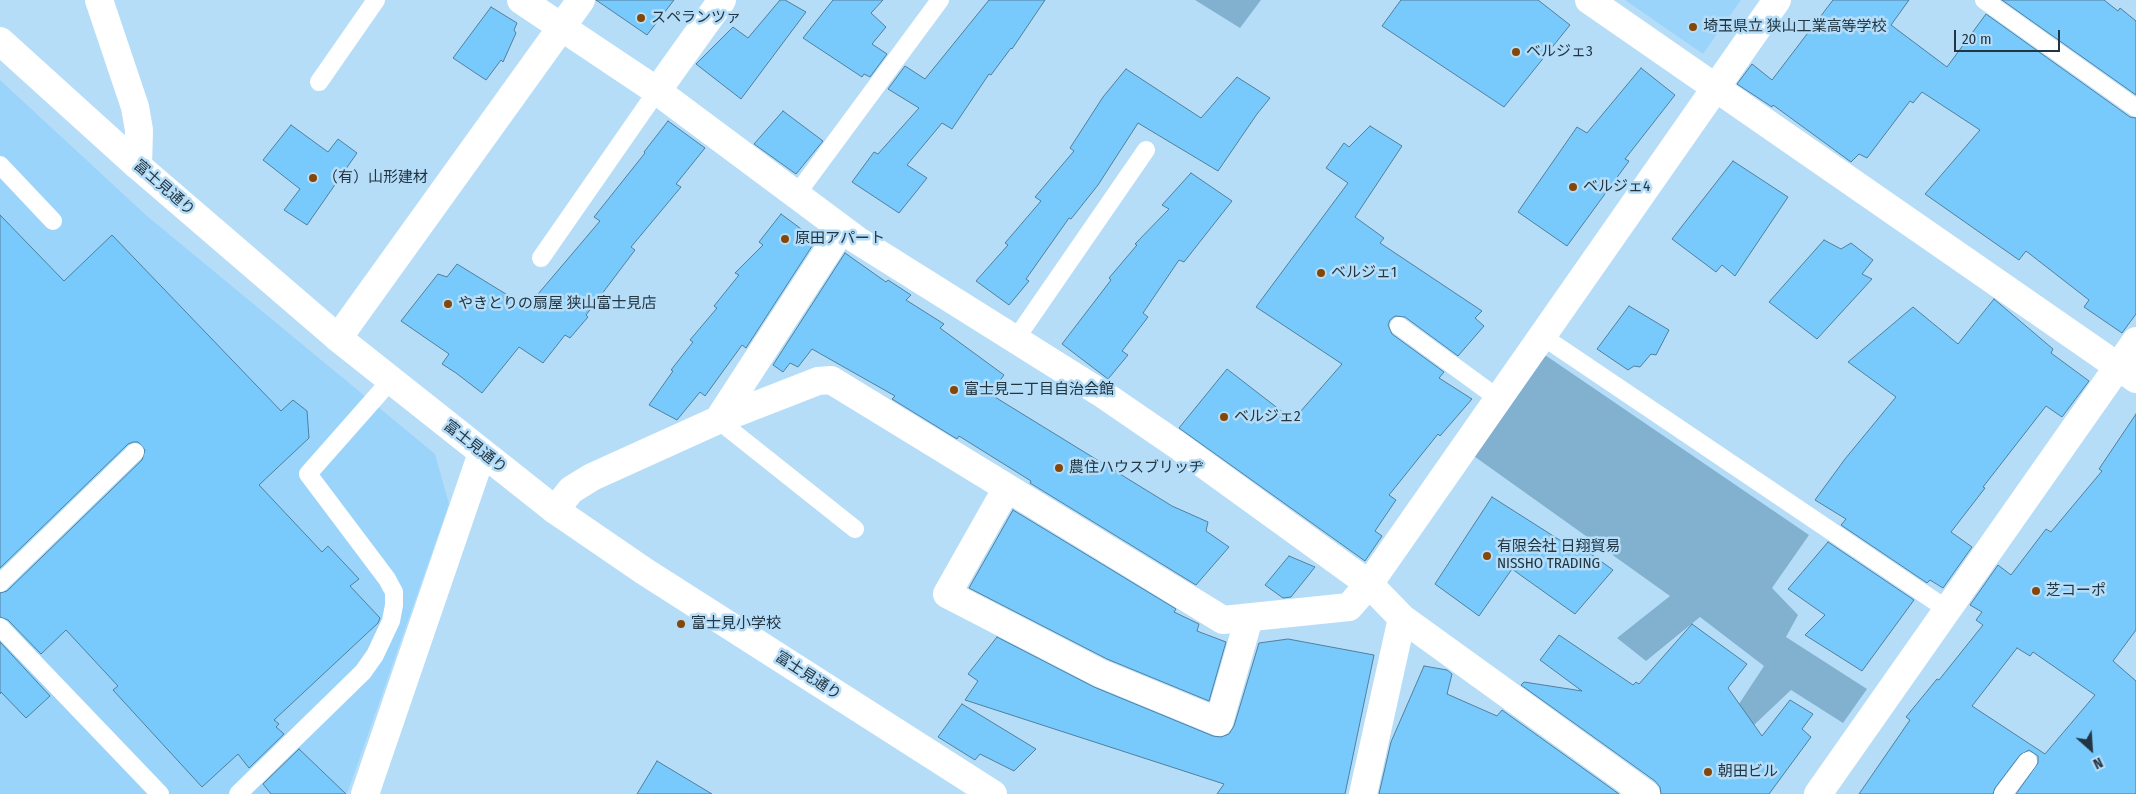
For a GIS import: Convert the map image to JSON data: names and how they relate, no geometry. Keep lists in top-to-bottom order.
{
  "streets": {
    "street": ["富士見通り"]
  },
  "places": [
    "スペランツァ",
    "埼玉県立 狭山工業高等学校",
    "ベルジェ3",
    "（有）山形建材",
    "ベルジェ4",
    "原田アパート",
    "ベルジェ1",
    "やきとりの扇屋 狭山富士見店",
    "富士見二丁目自治会館",
    "ベルジェ2",
    "農住ハウスブリッヂ",
    "有限会社 日翔貿易 NISSHO TRADING",
    "芝コーポ",
    "富士見小学校",
    "朝田ビル"
  ],
  "scale_bar": "20 m",
  "north": "bottom right"
}
